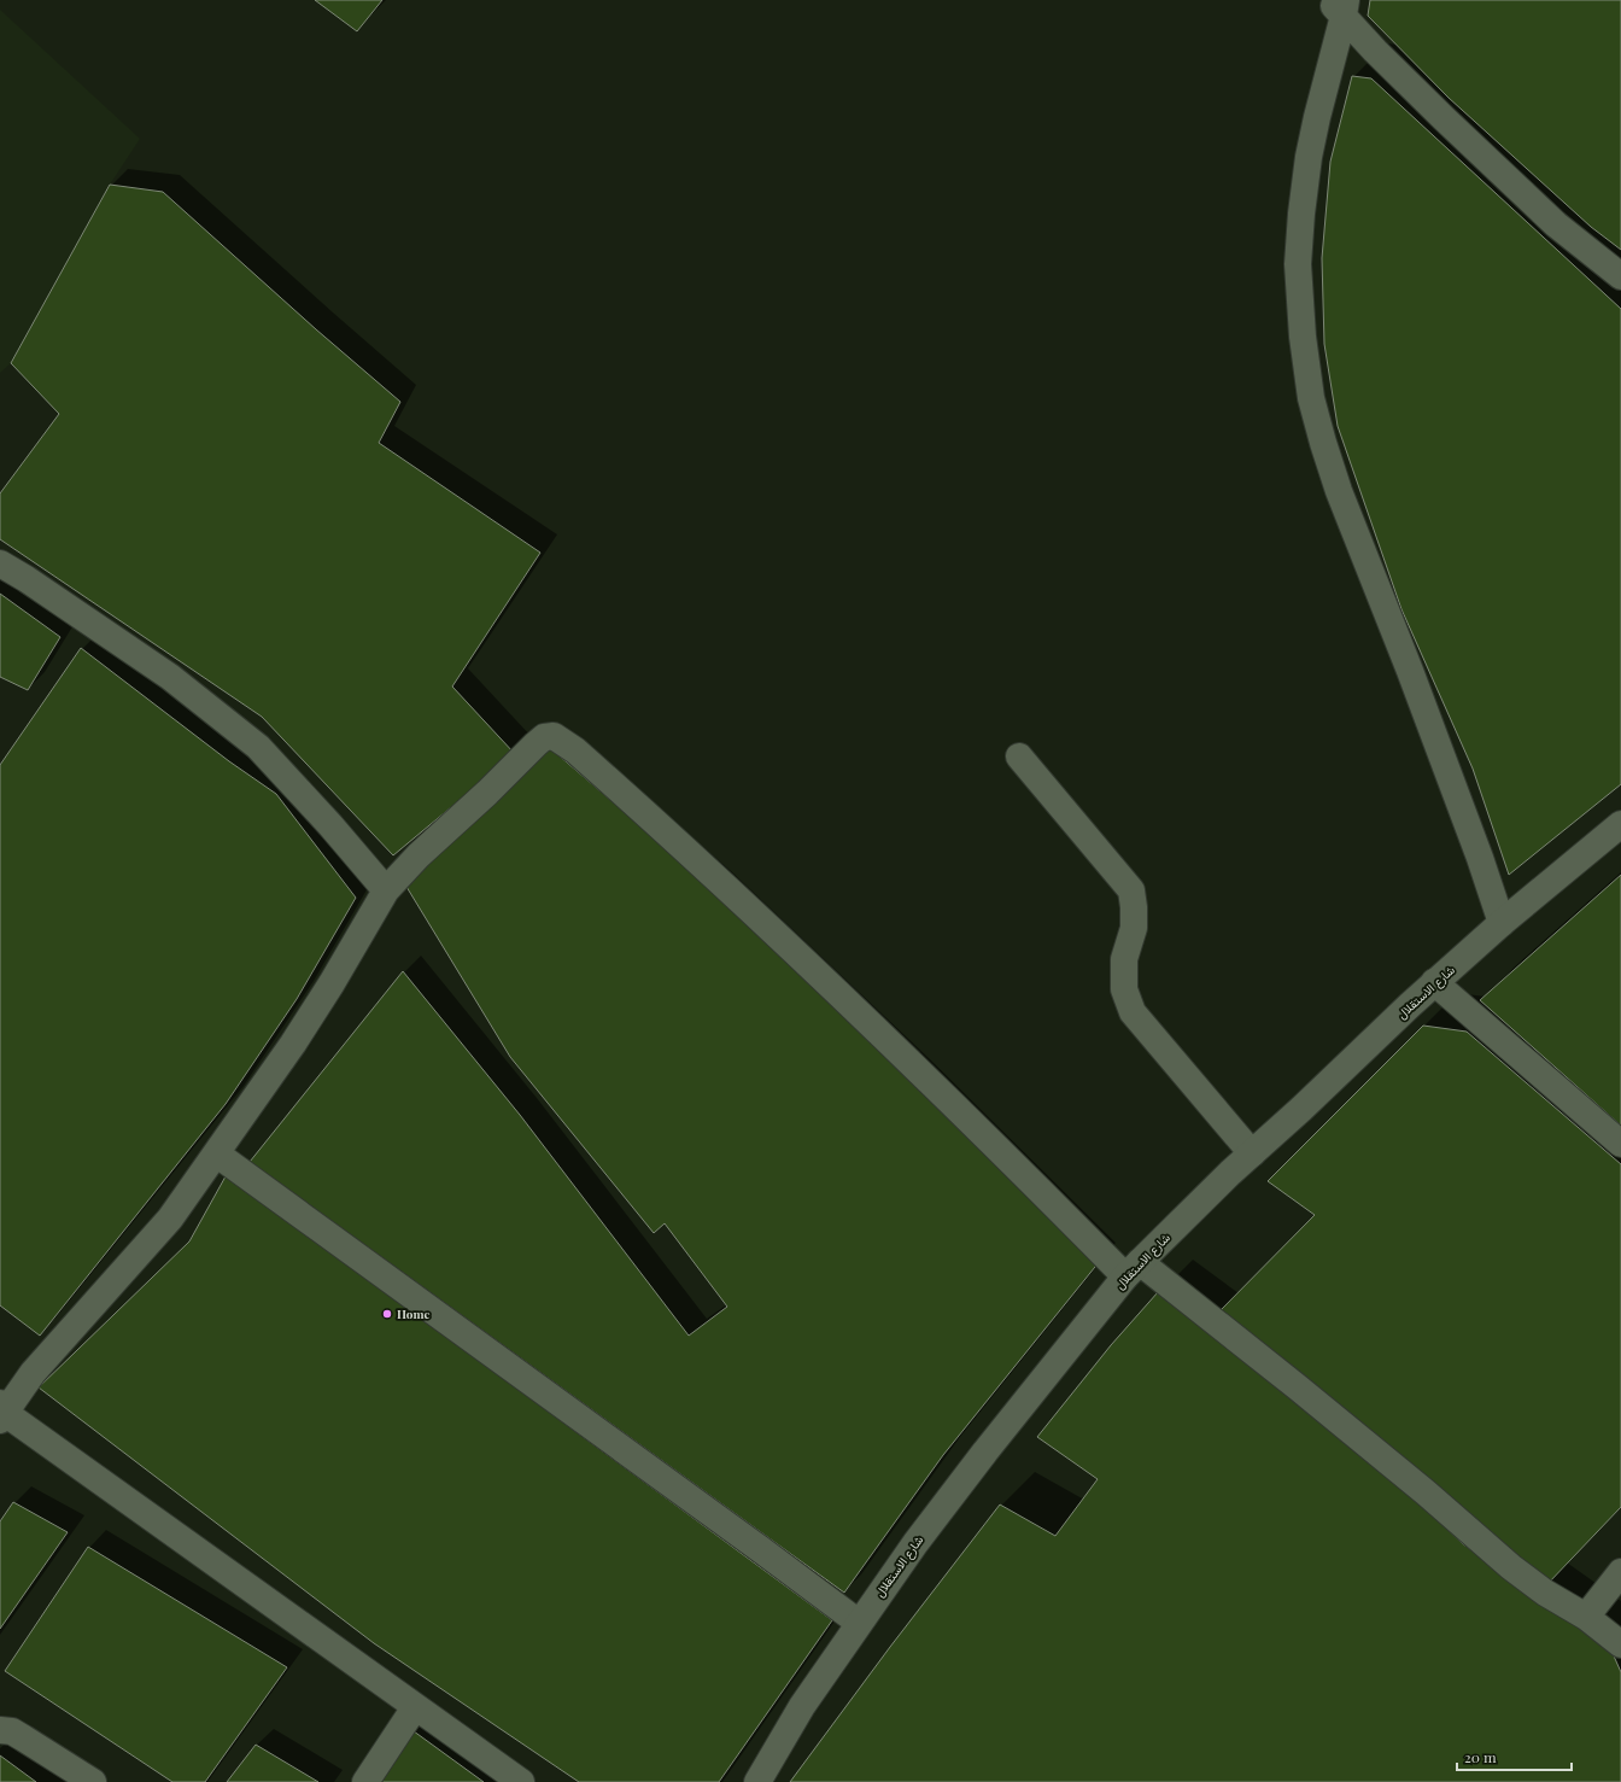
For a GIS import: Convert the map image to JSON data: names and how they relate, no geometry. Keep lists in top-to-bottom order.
{
  "streets": {
    "street": ["شارع الاستقلال"]
  },
  "places": ["Home"],
  "scale_bar": "20 m"
}
